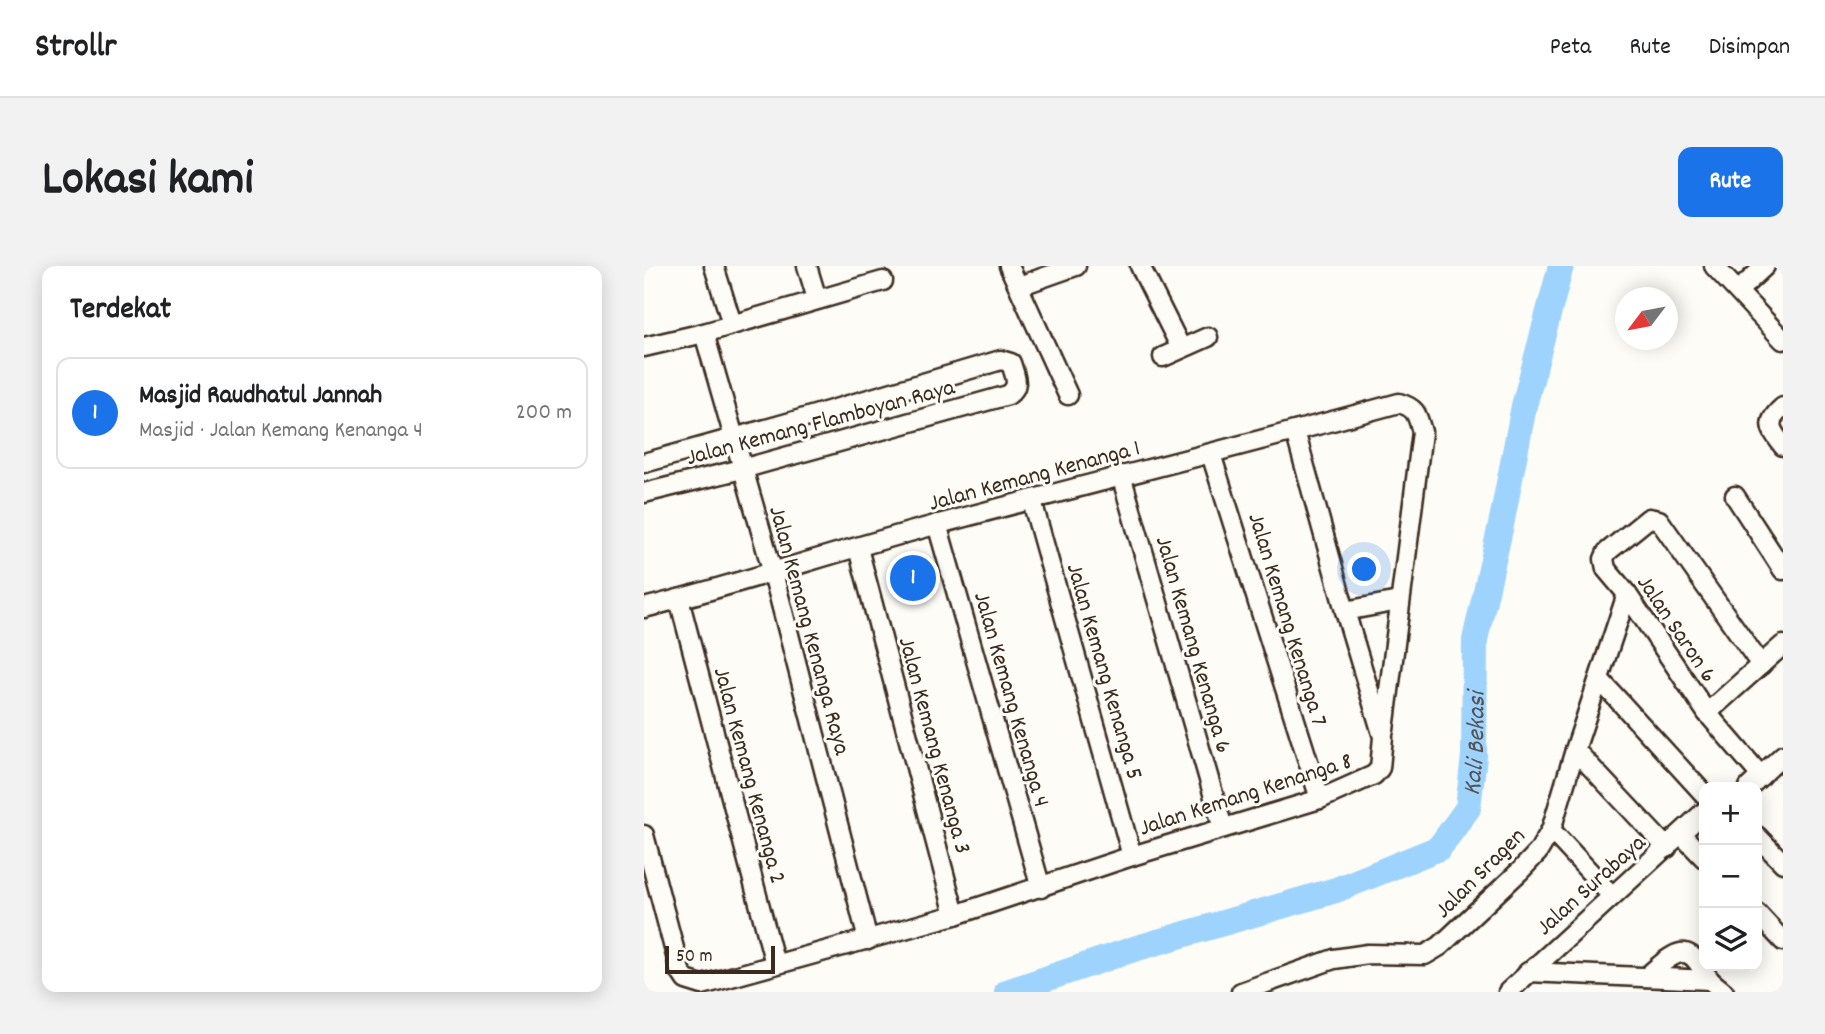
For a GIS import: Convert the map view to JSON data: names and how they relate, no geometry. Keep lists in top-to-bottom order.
{
  "streets": {
    "street": [
      "Jalan Kemang Flamboyan Raya",
      "Jalan Kemang Kenanga 1",
      "Jalan Kemang Kenanga 7",
      "Jalan Saron 6",
      "Jalan Kemang Kenanga Raya",
      "Jalan Kemang Kenanga 6",
      "Jalan Kemang Kenanga 5",
      "Jalan Kemang Kenanga 4",
      "Jalan Kemang Kenanga 3",
      "Jalan Kemang Kenanga 2",
      "Jalan Kemang Kenanga 8",
      "Jalan Sragen",
      "Jalan Surabaya"
    ]
  },
  "crossings": [
    ["Jalan Kemang Flamboyan Raya", "Jalan Kemang Kenanga Raya"],
    ["Jalan Kemang Kenanga 1", "Jalan Kemang Kenanga 7"],
    ["Jalan Kemang Kenanga 1", "Jalan Kemang Kenanga Raya"],
    ["Jalan Kemang Kenanga 1", "Jalan Kemang Kenanga 6"],
    ["Jalan Kemang Kenanga 1", "Jalan Kemang Kenanga 5"],
    ["Jalan Kemang Kenanga 1", "Jalan Kemang Kenanga 4"],
    ["Jalan Kemang Kenanga 1", "Jalan Kemang Kenanga 3"],
    ["Jalan Kemang Kenanga 1", "Jalan Kemang Kenanga 2"],
    ["Jalan Kemang Kenanga 1", "Jalan Kemang Kenanga 8"],
    ["Jalan Kemang Kenanga 7", "Jalan Kemang Kenanga 8"],
    ["Jalan Saron 6", "Jalan Sragen"],
    ["Jalan Kemang Kenanga Raya", "Jalan Kemang Kenanga 8"],
    ["Jalan Kemang Kenanga 6", "Jalan Kemang Kenanga 8"],
    ["Jalan Kemang Kenanga 5", "Jalan Kemang Kenanga 8"],
    ["Jalan Kemang Kenanga 4", "Jalan Kemang Kenanga 8"],
    ["Jalan Kemang Kenanga 3", "Jalan Kemang Kenanga 8"],
    ["Jalan Kemang Kenanga 2", "Jalan Kemang Kenanga 8"]
  ],
  "water": ["Kali Bekasi"],
  "scale_bar": "50 m",
  "north": "bottom left",
  "page": {
    "header": "Strollr",
    "nav": ["Peta", "Rute", "Disimpan"],
    "title": "Lokasi kami",
    "buttons": "Rute",
    "heading": "Terdekat",
    "list": [
      {
        "mark": "1",
        "name": "Masjid Raudhatul Jannah",
        "note": "Masjid · Jalan Kemang Kenanga 4",
        "value": "200 m"
      }
    ],
    "pins": "1",
    "map_buttons": ["+", "−"],
    "scale": "50 m"
  }
}
